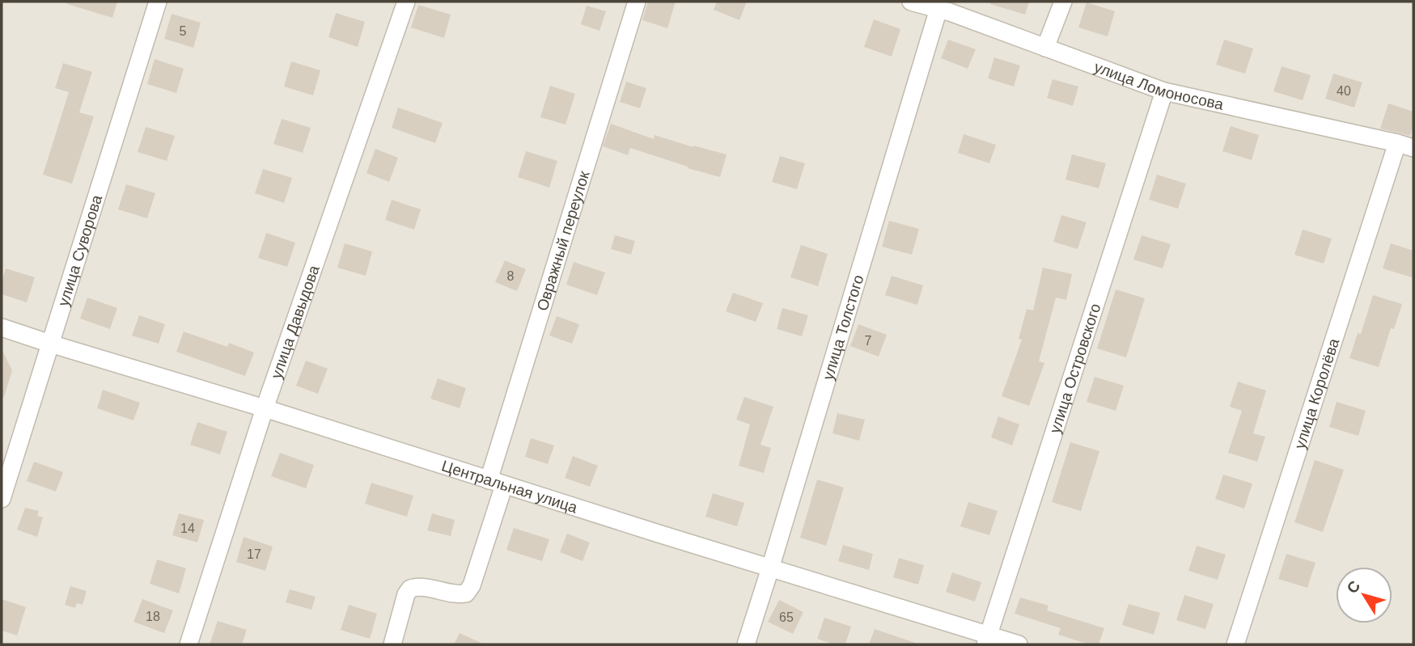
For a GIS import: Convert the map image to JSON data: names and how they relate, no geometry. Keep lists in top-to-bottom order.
{
  "streets": {
    "street": [
      "улица Ломоносова",
      "Овражный переулок",
      "улица Суворова",
      "улица Давыдова",
      "улица Толстого",
      "улица Островского",
      "улица Королёва",
      "Центральная улица"
    ]
  },
  "crossings": [
    ["улица Ломоносова", "улица Толстого"],
    ["улица Ломоносова", "улица Островского"],
    ["улица Ломоносова", "улица Королёва"],
    ["Овражный переулок", "Центральная улица"],
    ["улица Суворова", "Центральная улица"],
    ["улица Давыдова", "Центральная улица"],
    ["улица Толстого", "Центральная улица"],
    ["улица Островского", "Центральная улица"]
  ],
  "house_numbers": [
    "5",
    "40",
    "8",
    "7",
    "14",
    "17",
    "18",
    "65"
  ],
  "north": "top left"
}
